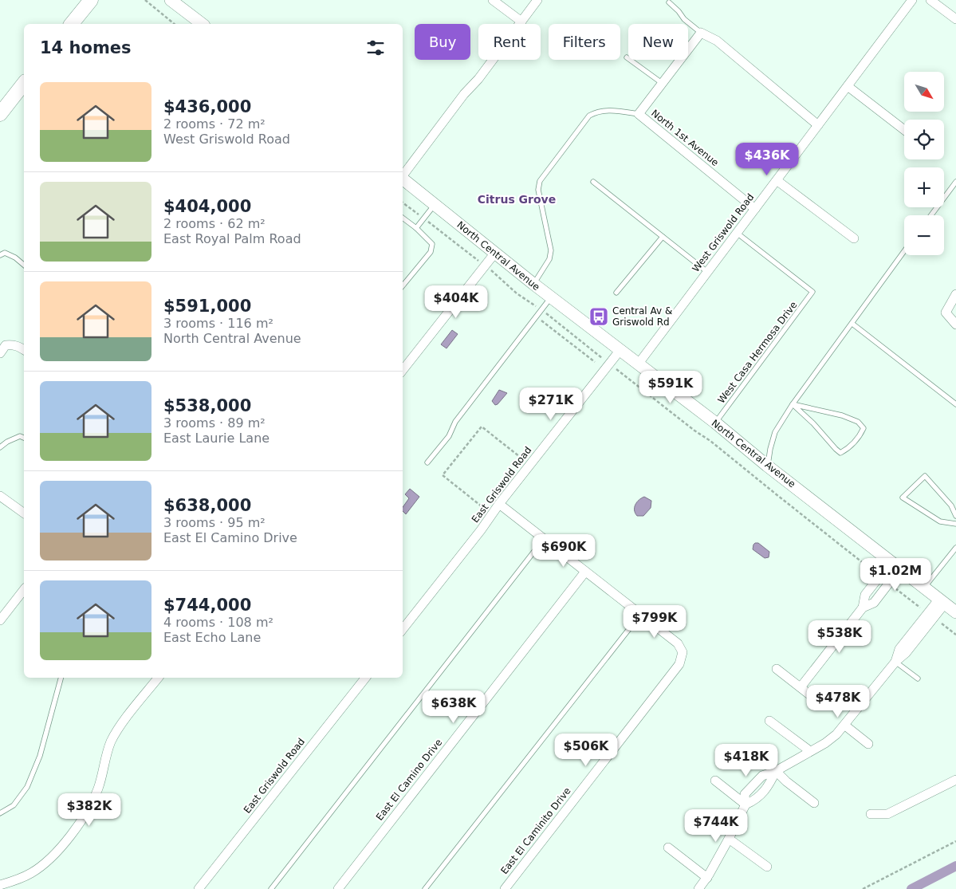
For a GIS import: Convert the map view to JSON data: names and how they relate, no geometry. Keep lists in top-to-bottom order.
{
  "streets": {
    "main road": ["North Central Avenue"],
    "street": [
      "North 1st Avenue",
      "West Griswold Road",
      "East Griswold Road",
      "East El Camino Drive",
      "East El Caminito Drive"
    ],
    "lane": ["West Casa Hermosa Drive"]
  },
  "crossings": [
    ["North 1st Avenue", "West Griswold Road"],
    ["West Griswold Road", "North Central Avenue"],
    ["West Griswold Road", "West Casa Hermosa Drive"],
    ["North Central Avenue", "West Casa Hermosa Drive"],
    ["North Central Avenue", "East Griswold Road"]
  ],
  "districts": ["Citrus Grove"],
  "places": {
    "bus stop": ["Central Av & Griswold Rd"]
  },
  "north": "bottom right",
  "page": {
    "chip": [
      "Buy",
      "Rent",
      "Filters",
      "New"
    ],
    "heading": "14 homes",
    "map_buttons": ["+", "−"],
    "list": [
      {
        "name": "$436,000",
        "note": "2 rooms · 72 m² · West Griswold Road"
      },
      {
        "name": "$404,000",
        "note": "2 rooms · 62 m² · East Royal Palm Road"
      },
      {
        "name": "$591,000",
        "note": "3 rooms · 116 m² · North Central Avenue"
      },
      {
        "name": "$538,000",
        "note": "3 rooms · 89 m² · East Laurie Lane"
      },
      {
        "name": "$638,000",
        "note": "3 rooms · 95 m² · East El Camino Drive"
      },
      {
        "name": "$744,000",
        "note": "4 rooms · 108 m² · East Echo Lane"
      }
    ],
    "price": [
      "$436K",
      "$404K",
      "$591K",
      "$271K",
      "$690K",
      "$1.02M",
      "$799K",
      "$538K",
      "$478K",
      "$638K",
      "$506K",
      "$418K",
      "$382K",
      "$744K"
    ]
  }
}
